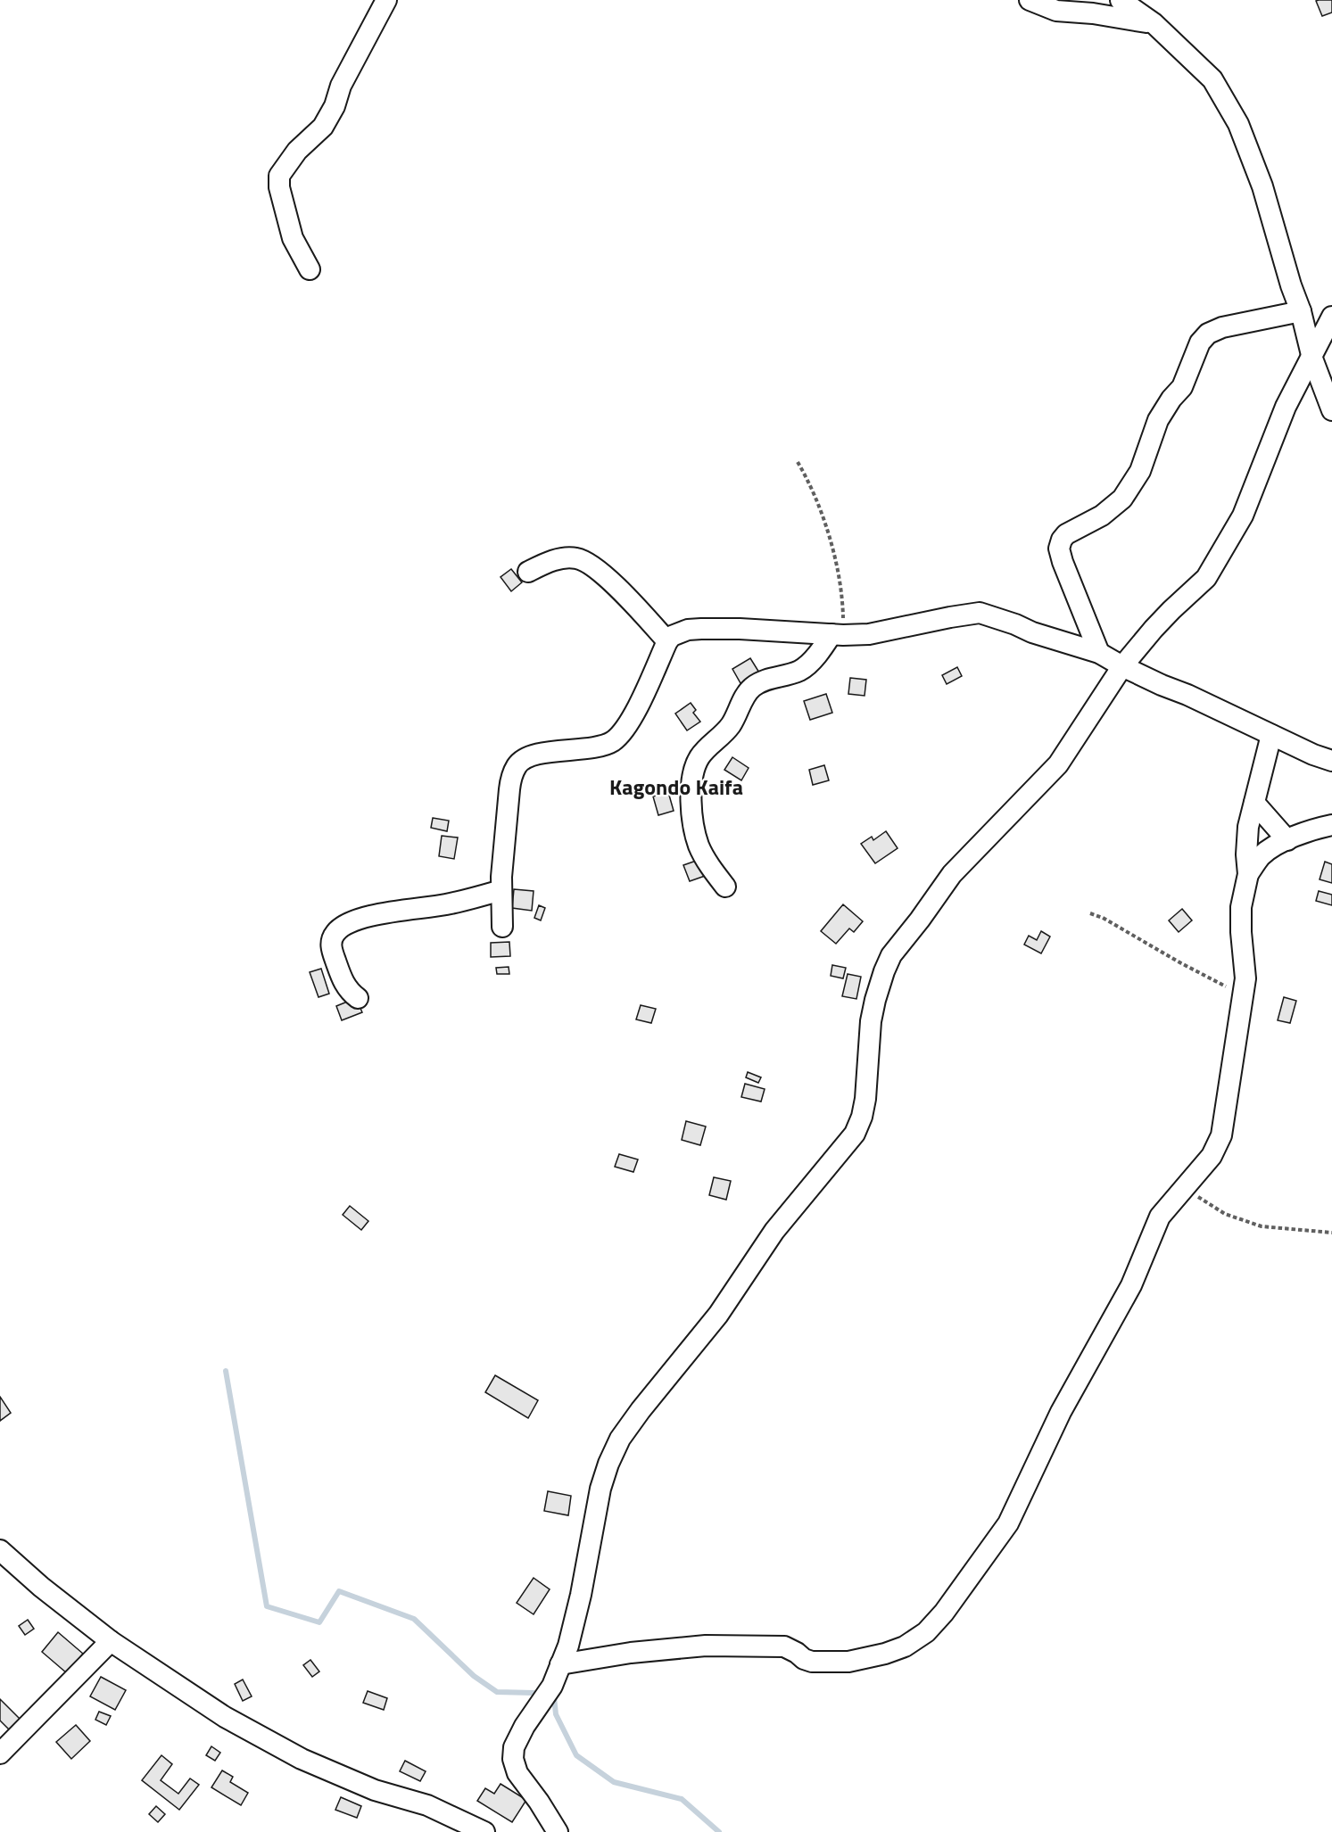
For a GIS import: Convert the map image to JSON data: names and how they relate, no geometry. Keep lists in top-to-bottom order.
{
  "districts": ["Kagondo Kaifa"]
}
